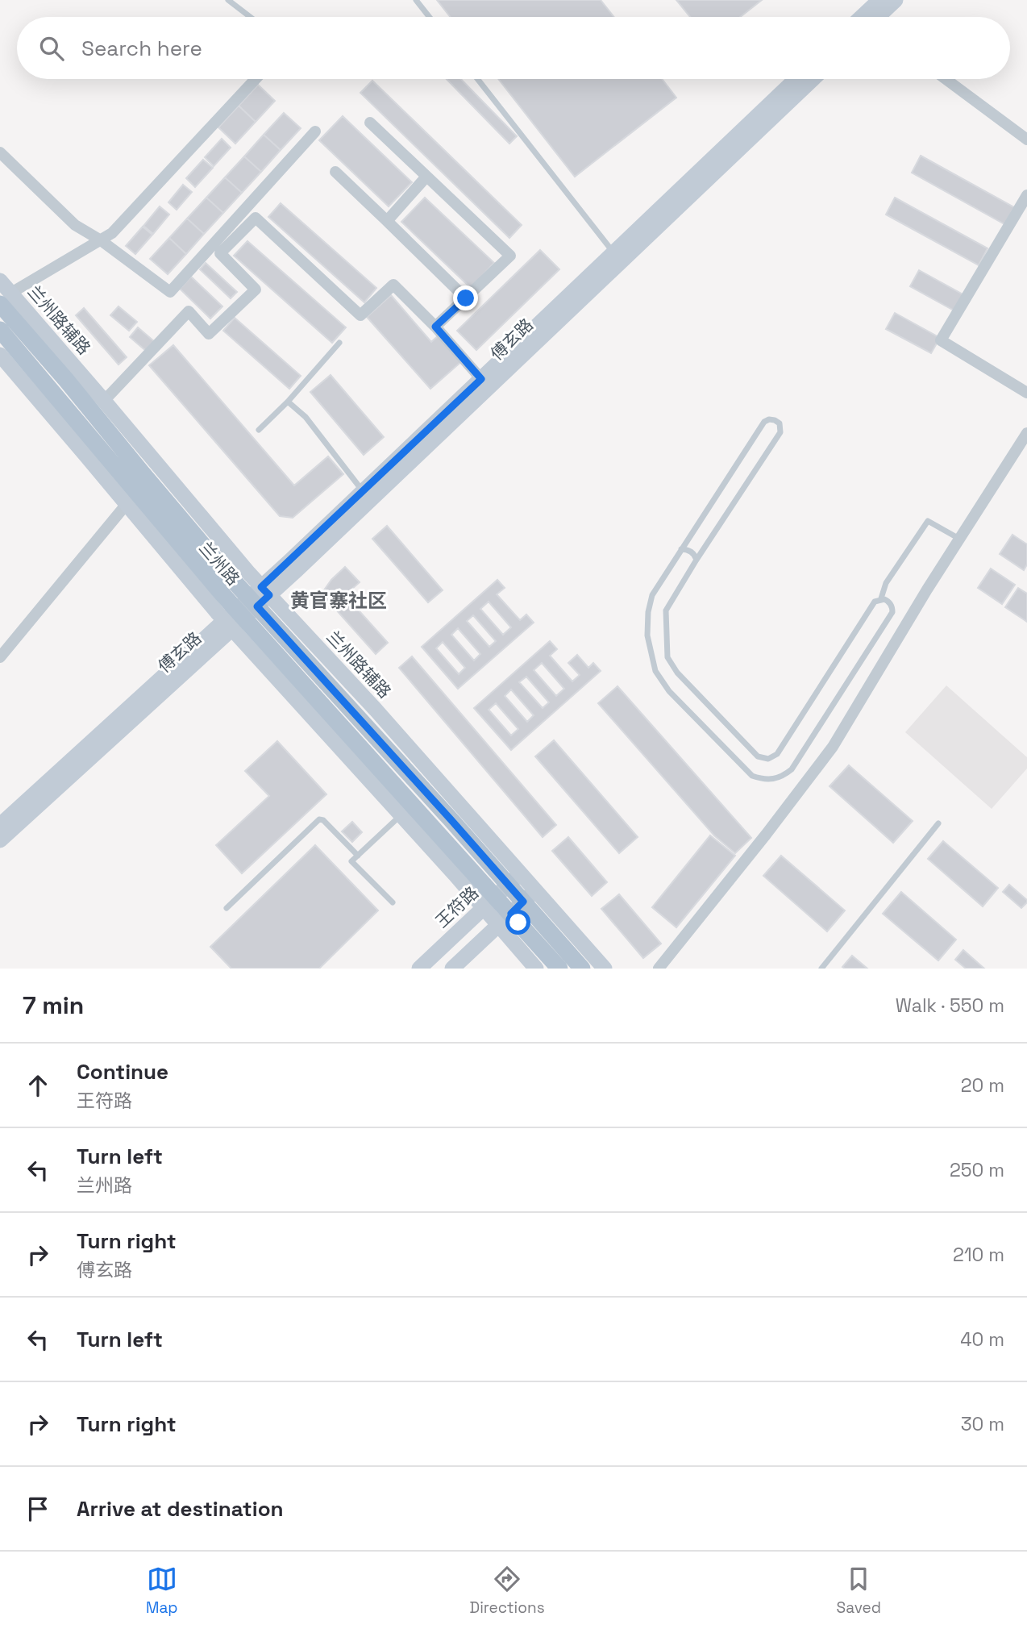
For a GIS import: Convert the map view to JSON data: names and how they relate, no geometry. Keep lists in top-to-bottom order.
{
  "streets": {
    "main road": ["兰州路"],
    "street": ["兰州路辅路", "傅玄路", "王符路"]
  },
  "crossings": [
    ["兰州路辅路", "傅玄路"],
    ["兰州路辅路", "兰州路"],
    ["傅玄路", "兰州路"],
    ["兰州路", "王符路"]
  ],
  "districts": ["黄官寨社区"],
  "page": {
    "search": "Search here",
    "heading": ["7 min", "Walk · 550 m"],
    "list": [
      ["Continue", "王符路", "20 m"],
      ["Turn left", "兰州路", "250 m"],
      ["Turn right", "傅玄路", "210 m"],
      ["Turn left", "40 m"],
      ["Turn right", "30 m"],
      "Arrive at destination"
    ],
    "nav": ["Map", "Directions", "Saved"]
  }
}
